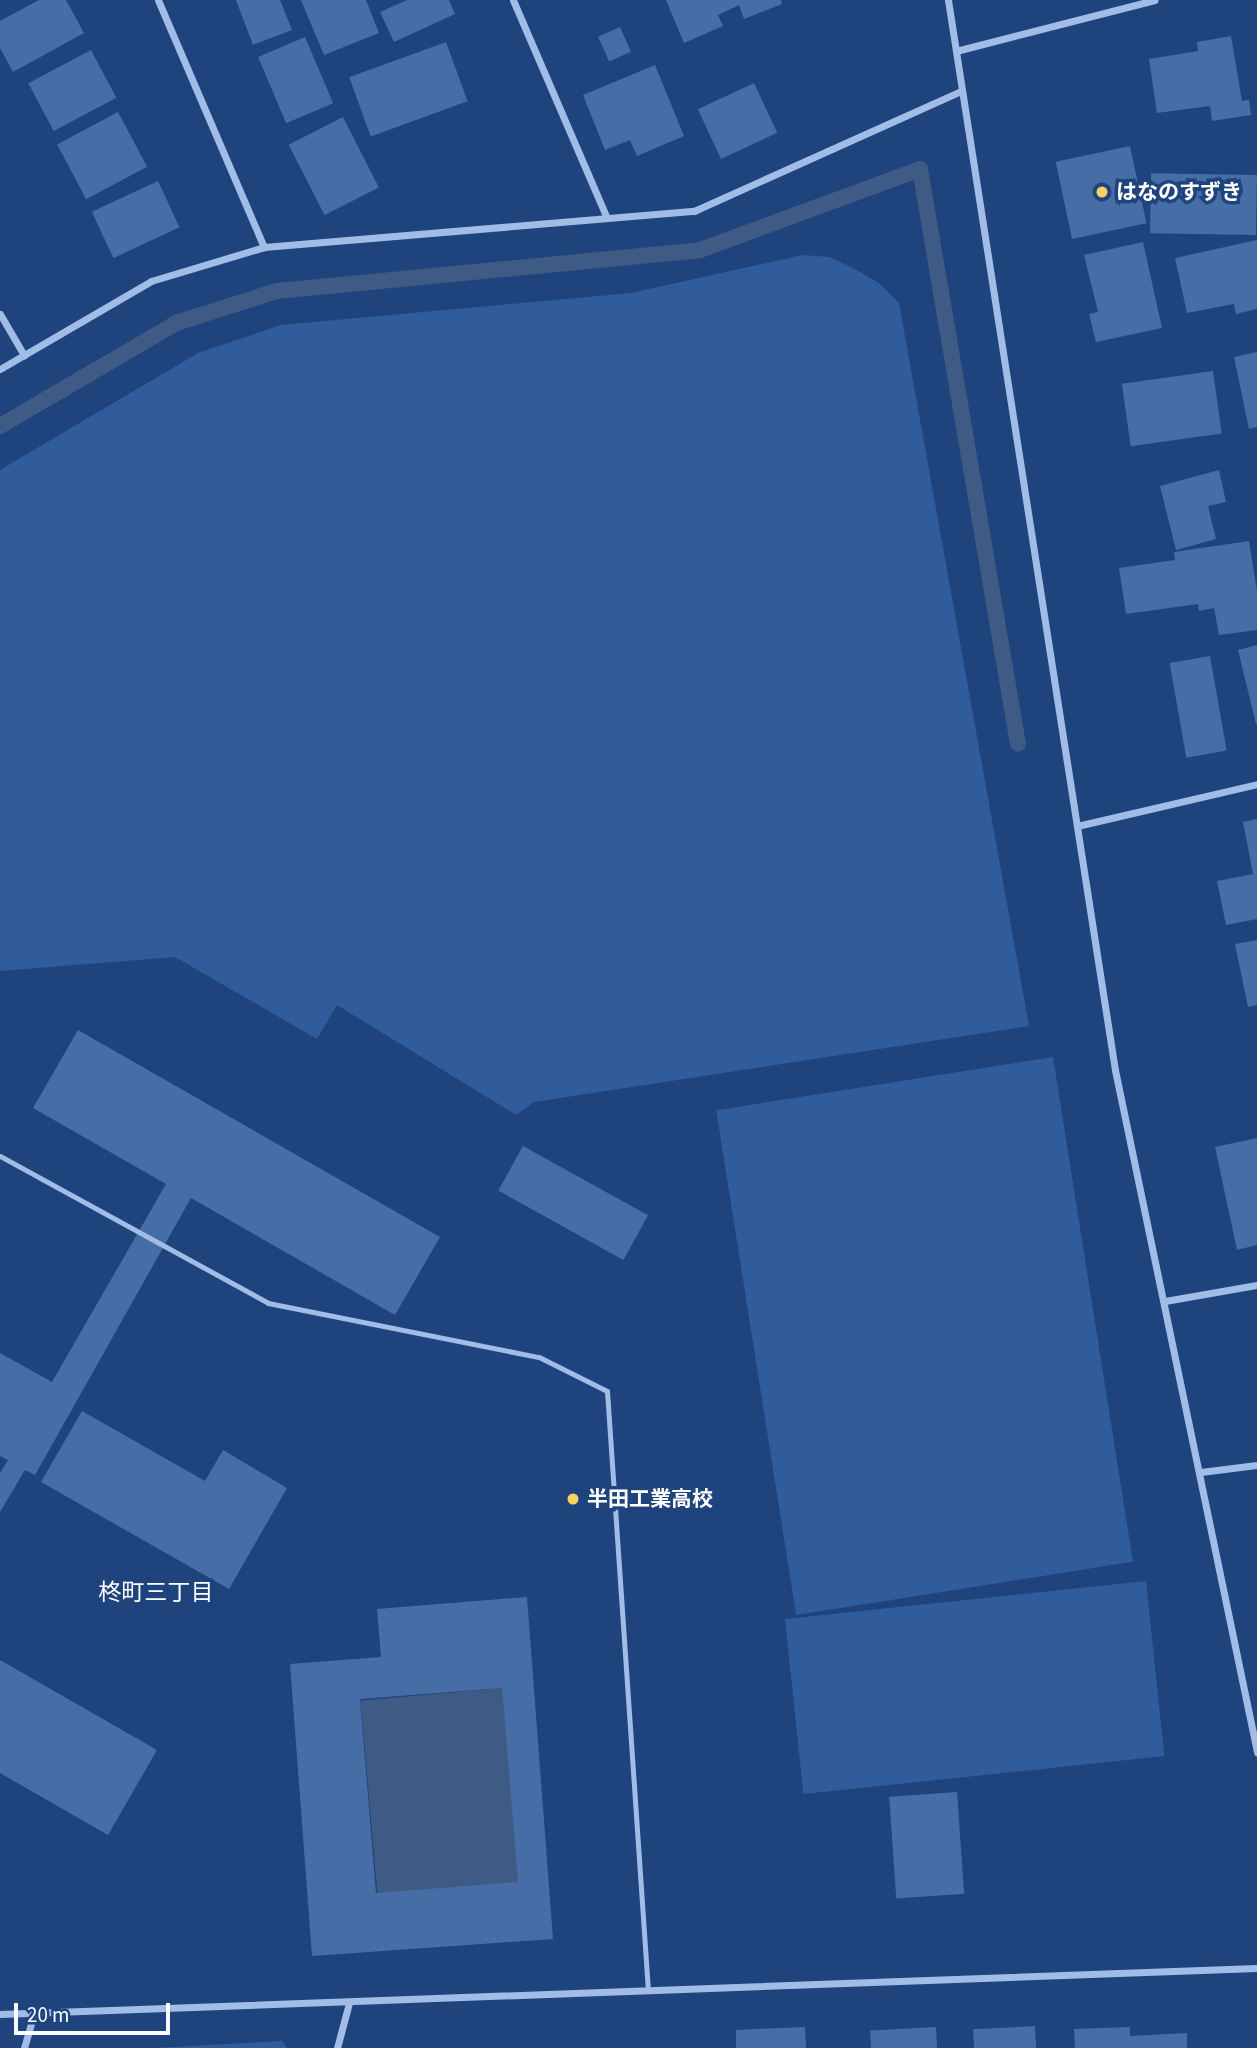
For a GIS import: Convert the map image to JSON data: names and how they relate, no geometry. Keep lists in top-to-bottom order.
{
  "districts": ["柊町三丁目"],
  "places": ["はなのすずき", "半田工業高校"],
  "scale_bar": "20 m"
}
